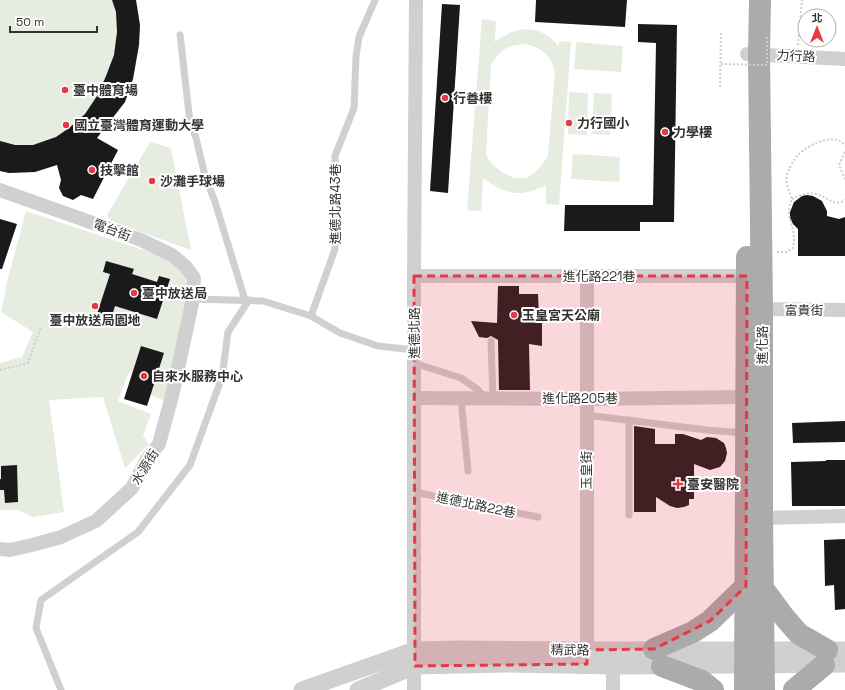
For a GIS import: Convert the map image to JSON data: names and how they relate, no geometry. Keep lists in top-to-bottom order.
{
  "streets": {
    "main road": ["進化路"],
    "street": [
      "力行路",
      "電台街",
      "進化路221巷",
      "富貴街",
      "進德北路",
      "進化路205巷",
      "水源街",
      "玉皇街",
      "精武路"
    ],
    "lane": ["進德北路43巷", "進德北路22巷"]
  },
  "crossings": [
    ["力行路", "進化路"],
    ["電台街", "水源街"],
    ["進化路221巷", "進德北路"],
    ["進化路221巷", "進化路"],
    ["進化路221巷", "玉皇街"],
    ["富貴街", "進化路"],
    ["進德北路", "進化路205巷"],
    ["進德北路", "進德北路22巷"],
    ["進德北路", "精武路"],
    ["進化路", "進化路205巷"],
    ["進化路", "精武路"],
    ["進化路205巷", "玉皇街"],
    ["玉皇街", "精武路"]
  ],
  "places": {
    "other": [
      "臺中體育場",
      "行善樓",
      "力行國小",
      "國立臺灣體育運動大學",
      "力學樓",
      "技擊館",
      "沙灘手球場",
      "臺中放送局",
      "臺中放送局園地",
      "玉皇宮天公廟",
      "自來水服務中心"
    ],
    "health": ["臺安醫院"]
  },
  "scale_bar": "50 m",
  "north": "top"
}
